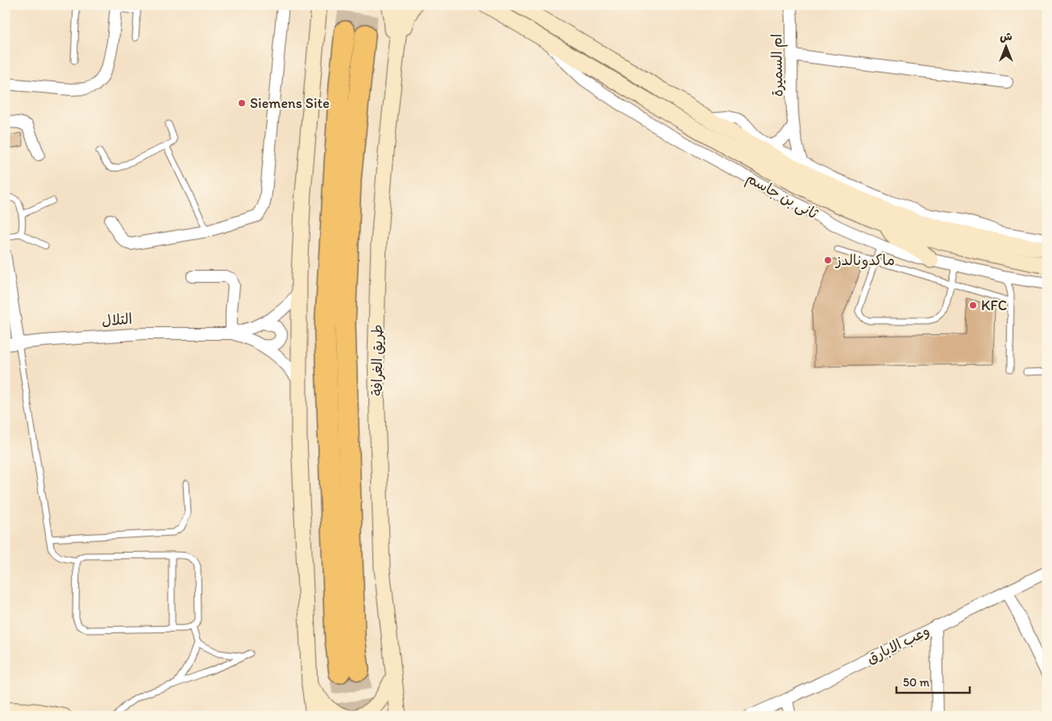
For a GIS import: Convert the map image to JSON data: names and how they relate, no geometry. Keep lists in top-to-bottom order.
{
  "streets": {
    "main road": ["ثانى بن جاسم", "طريق الغرافة"],
    "street": ["ام السميرة", "التلال", "وعب الابارق"]
  },
  "places": ["Siemens Site", "ماكدونالدز", "KFC"],
  "scale_bar": "50 m",
  "north": "top"
}
